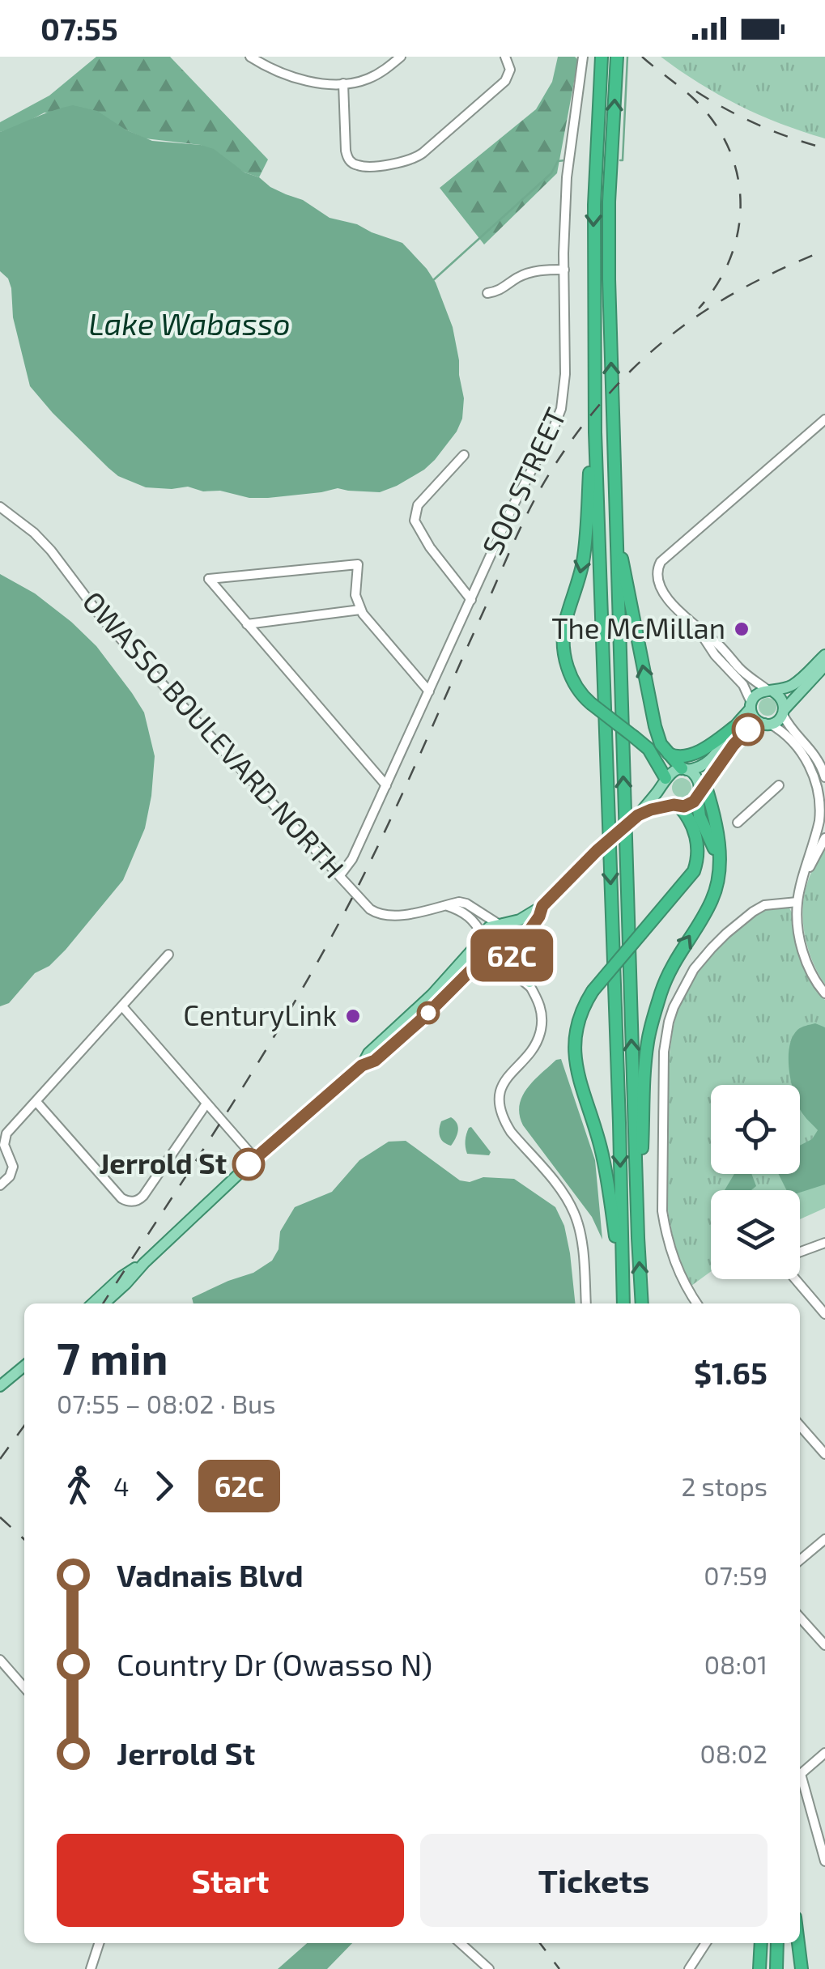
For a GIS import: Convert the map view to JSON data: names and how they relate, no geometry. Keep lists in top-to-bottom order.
{
  "streets": {
    "street": ["SOO STREET", "OWASSO BOULEVARD NORTH"]
  },
  "crossings": [
    ["SOO STREET", "OWASSO BOULEVARD NORTH"]
  ],
  "water": ["Lake Wabasso"],
  "places": ["The McMillan", "CenturyLink", "Jerrold St"],
  "lines": ["bus line 62C"],
  "page": {
    "status": "07:55",
    "on_map": "62C",
    "heading": ["7 min", "07:55 – 08:02 · Bus", "$1.65"],
    "legs": ["4", "62C", "2 stops"],
    "list": [
      {
        "name": "Vadnais Blvd",
        "value": "07:59"
      },
      {
        "name": "Country Dr (Owasso N)",
        "value": "08:01"
      },
      {
        "name": "Jerrold St",
        "value": "08:02"
      }
    ],
    "buttons": ["Start", "Tickets"]
  }
}
